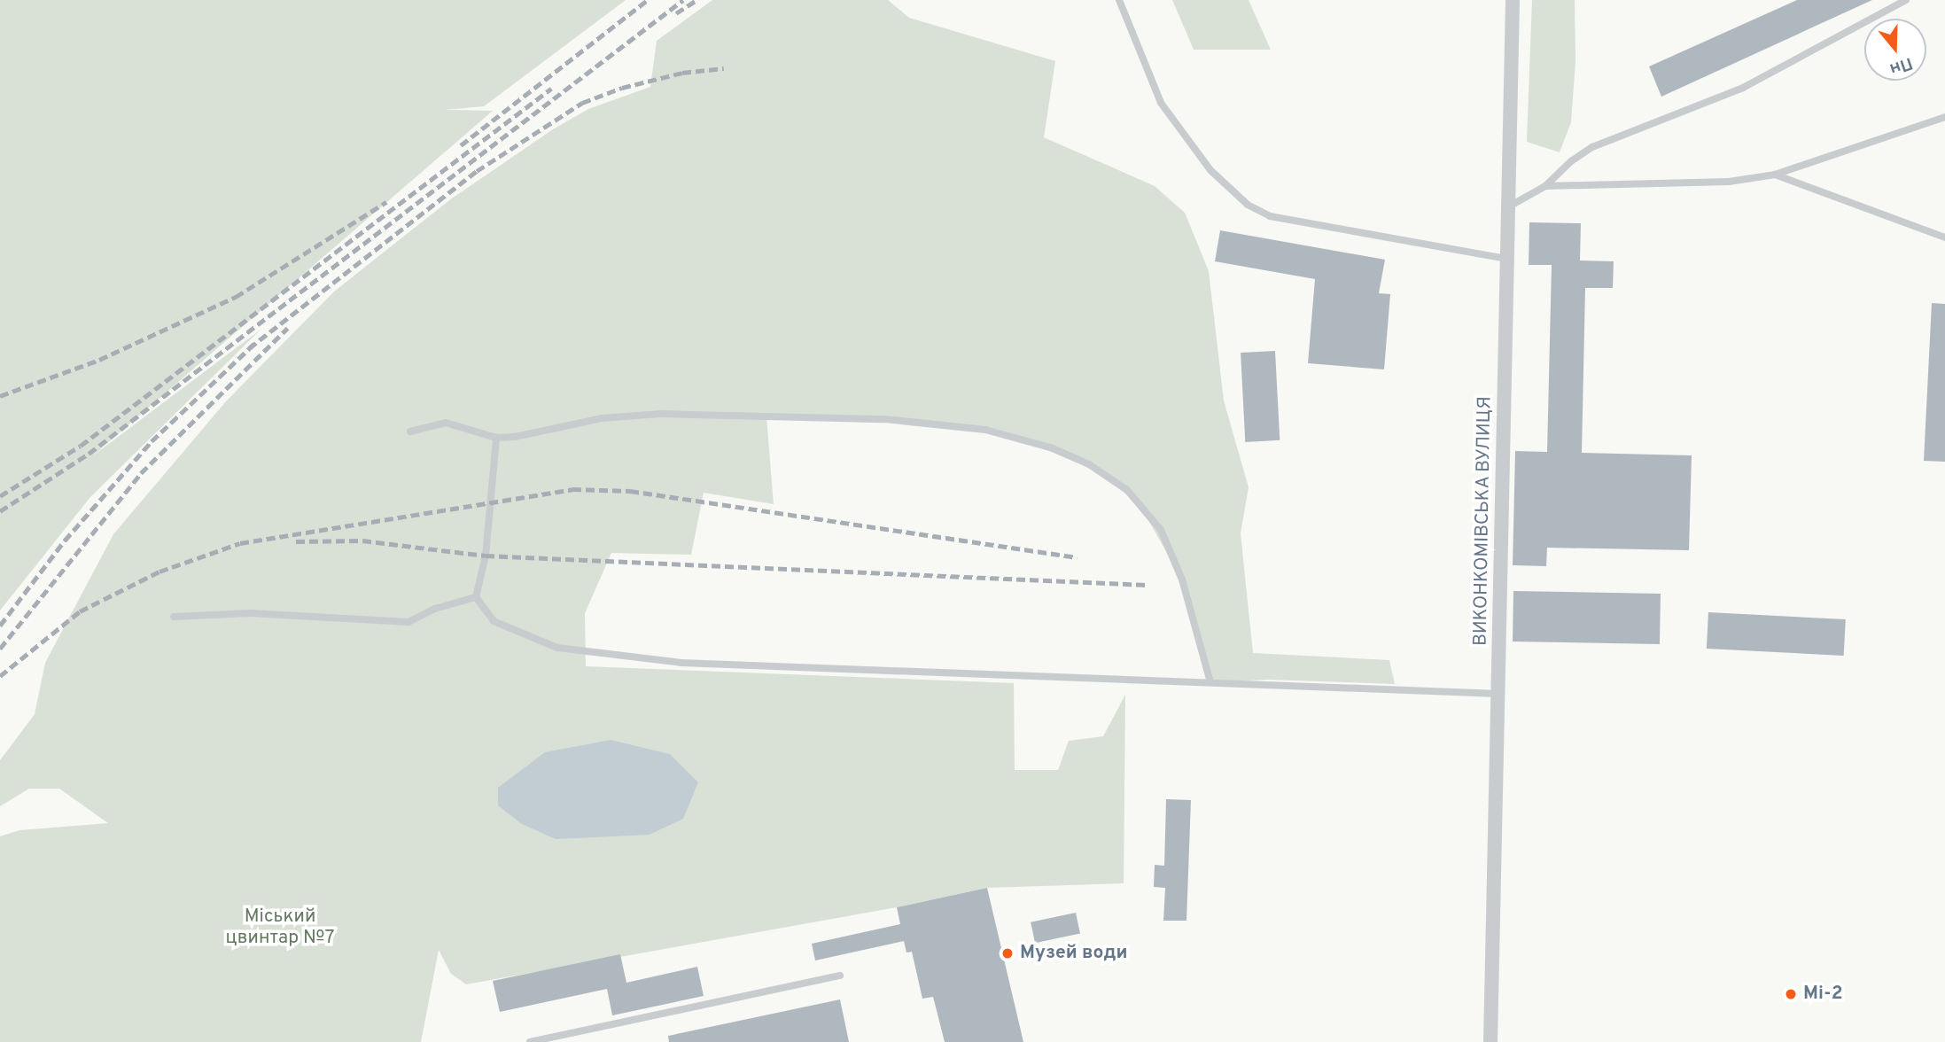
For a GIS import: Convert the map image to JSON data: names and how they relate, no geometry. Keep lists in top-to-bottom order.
{
  "streets": {
    "street": ["ВИКОНКОМІВСЬКА ВУЛИЦЯ"]
  },
  "parks": ["Міський цвинтар №7"],
  "places": ["Музей води", "Мі-2"],
  "north": "bottom"
}
